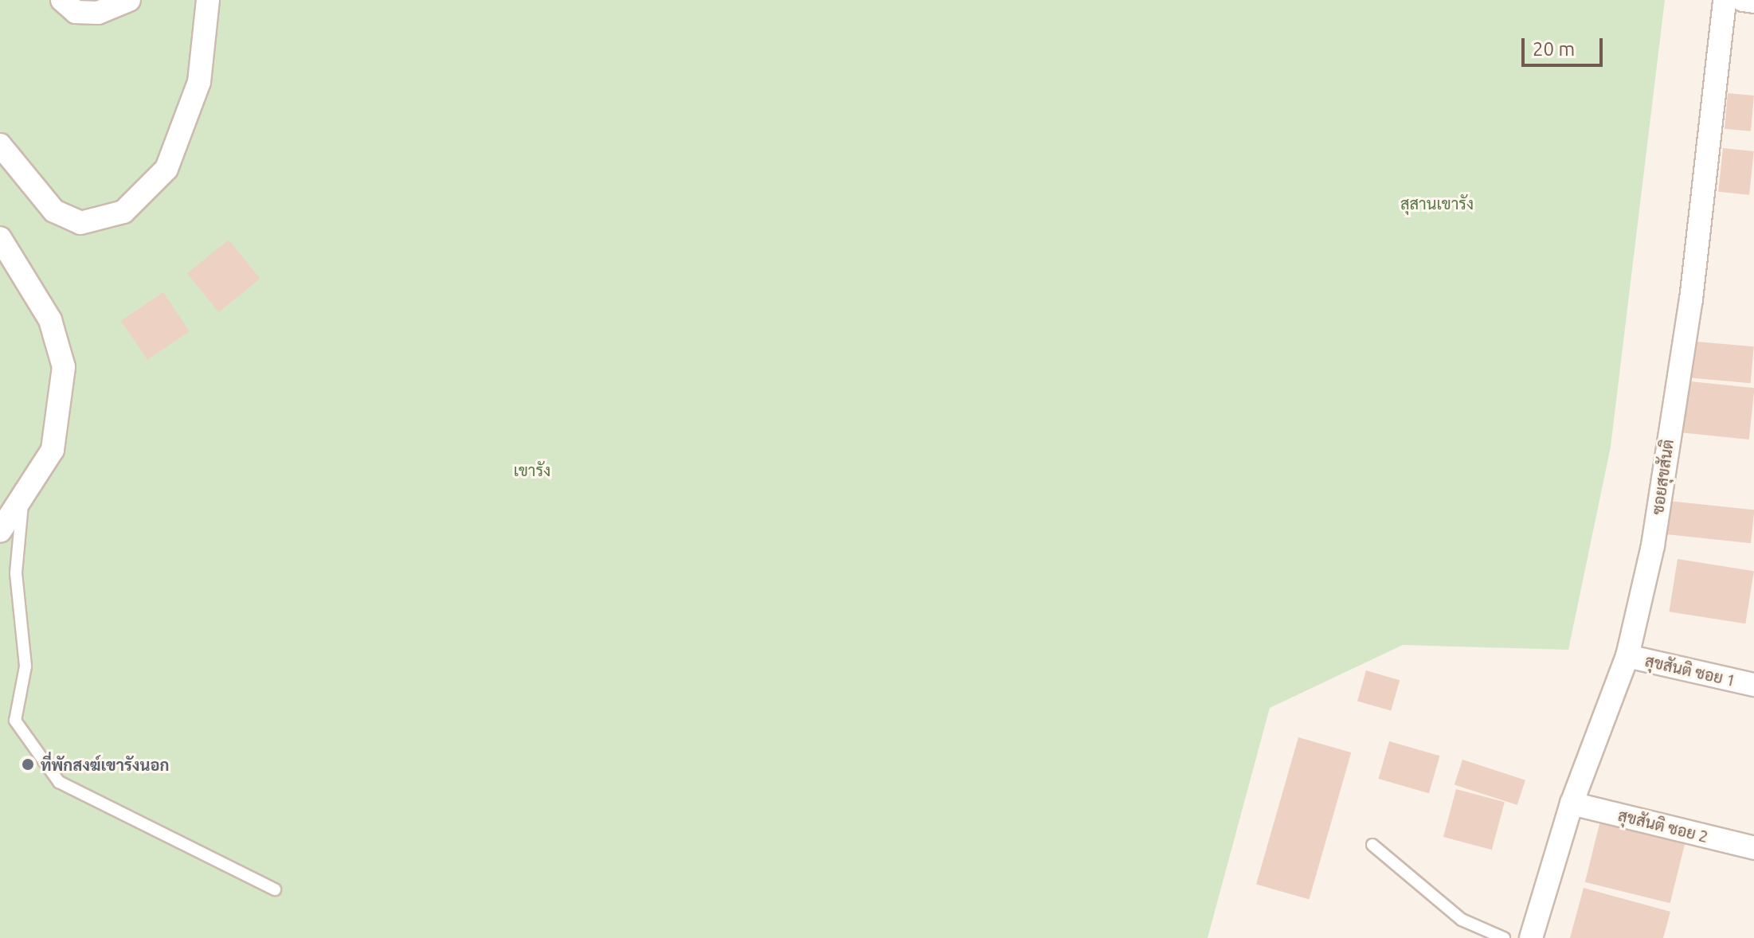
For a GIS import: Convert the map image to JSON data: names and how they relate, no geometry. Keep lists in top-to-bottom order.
{
  "streets": {
    "street": ["ซอยสุขสันติ", "สุขสันติ ซอย 1", "สุขสันติ ซอย 2"]
  },
  "crossings": [
    ["ซอยสุขสันติ", "สุขสันติ ซอย 1"],
    ["ซอยสุขสันติ", "สุขสันติ ซอย 2"]
  ],
  "parks": ["สุสานเขารัง", "เขารัง"],
  "places": ["ที่พักสงฆ์เขารังนอก"],
  "scale_bar": "20 m"
}
